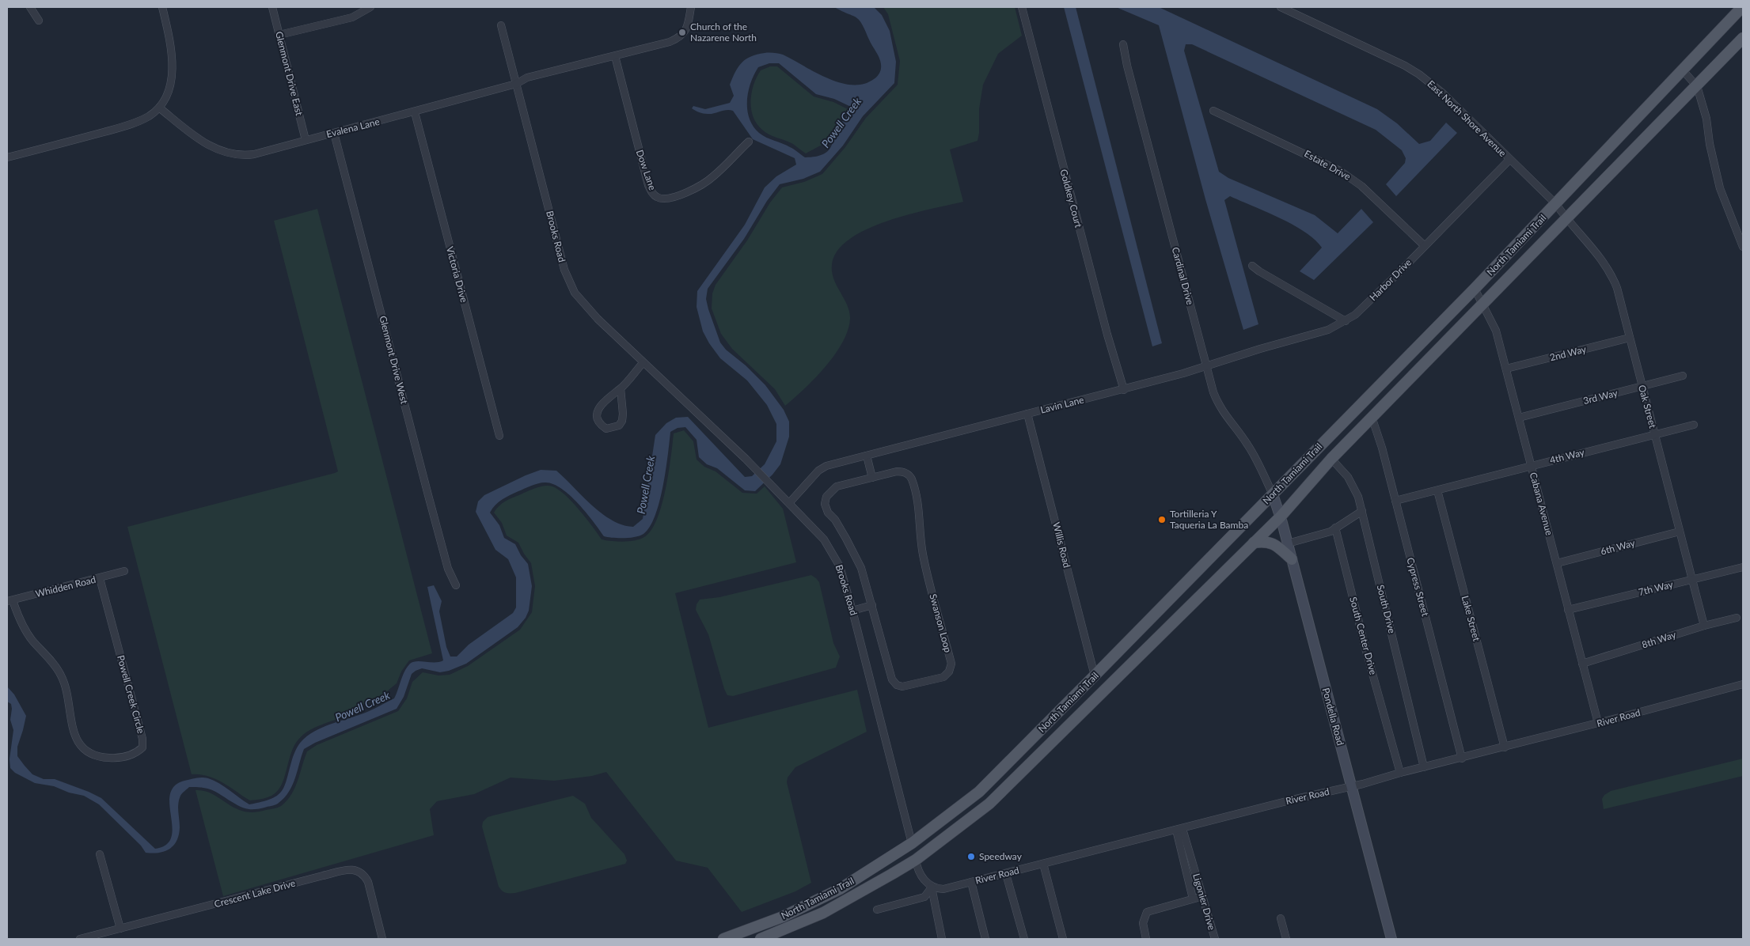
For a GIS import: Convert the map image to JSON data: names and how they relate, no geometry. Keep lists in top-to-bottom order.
{
  "streets": {
    "main road": ["North Tamiami Trail", "Pondella Road"],
    "street": [
      "Glenmont Drive East",
      "East North Shore Avenue",
      "Evalena Lane",
      "Estate Drive",
      "Dow Lane",
      "Goldkey Court",
      "Brooks Road",
      "Victoria Drive",
      "Cardinal Drive",
      "Harbor Drive",
      "2nd Way",
      "Glenmont Drive West",
      "3rd Way",
      "Lavin Lane",
      "Oak Street",
      "4th Way",
      "Cabana Avenue",
      "Willis Road",
      "6th Way",
      "Whidden Road",
      "Cypress Street",
      "7th Way",
      "South Drive",
      "Lake Street",
      "Swanson Loop",
      "South Center Drive",
      "8th Way",
      "Powell Creek Circle",
      "River Road",
      "Crescent Lake Drive",
      "Ligonier Drive"
    ]
  },
  "crossings": [
    ["Glenmont Drive East", "Evalena Lane"],
    ["East North Shore Avenue", "North Tamiami Trail"],
    ["East North Shore Avenue", "Harbor Drive"],
    ["East North Shore Avenue", "Oak Street"],
    ["Evalena Lane", "Dow Lane"],
    ["Evalena Lane", "Brooks Road"],
    ["Evalena Lane", "Victoria Drive"],
    ["Evalena Lane", "Glenmont Drive West"],
    ["Estate Drive", "Harbor Drive"],
    ["Goldkey Court", "Lavin Lane"],
    ["Brooks Road", "North Tamiami Trail"],
    ["Brooks Road", "Lavin Lane"],
    ["North Tamiami Trail", "Cardinal Drive"],
    ["North Tamiami Trail", "Oak Street"],
    ["North Tamiami Trail", "Cabana Avenue"],
    ["North Tamiami Trail", "Willis Road"],
    ["North Tamiami Trail", "Cypress Street"],
    ["North Tamiami Trail", "South Drive"],
    ["North Tamiami Trail", "Pondella Road"],
    ["Cardinal Drive", "Lavin Lane"],
    ["Cardinal Drive", "Pondella Road"],
    ["Harbor Drive", "Lavin Lane"],
    ["2nd Way", "Oak Street"],
    ["2nd Way", "Cabana Avenue"],
    ["3rd Way", "Oak Street"],
    ["3rd Way", "Cabana Avenue"],
    ["Lavin Lane", "Willis Road"],
    ["Oak Street", "4th Way"],
    ["Oak Street", "6th Way"],
    ["Oak Street", "7th Way"],
    ["Oak Street", "8th Way"],
    ["4th Way", "Cabana Avenue"],
    ["4th Way", "Cypress Street"],
    ["4th Way", "Lake Street"],
    ["Cabana Avenue", "6th Way"],
    ["Cabana Avenue", "7th Way"],
    ["Cabana Avenue", "8th Way"],
    ["Cabana Avenue", "River Road"],
    ["Whidden Road", "Powell Creek Circle"],
    ["Cypress Street", "River Road"],
    ["South Drive", "River Road"],
    ["Lake Street", "River Road"],
    ["South Center Drive", "River Road"],
    ["Pondella Road", "River Road"],
    ["River Road", "Ligonier Drive"]
  ],
  "water": ["Powell Creek"],
  "places": ["Church of the Nazarene North", "Tortilleria Y Taqueria La Bamba", "Speedway"]
}
